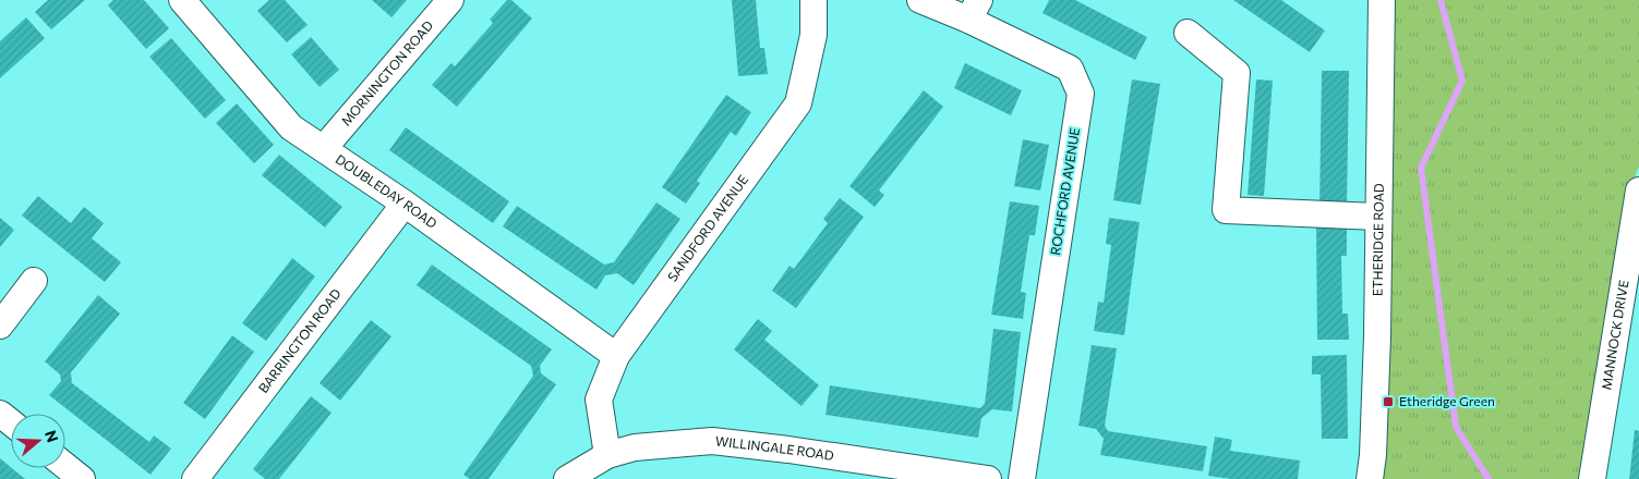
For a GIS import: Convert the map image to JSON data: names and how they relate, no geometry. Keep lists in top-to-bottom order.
{
  "streets": {
    "street": [
      "MORNINGTON ROAD",
      "DOUBLEDAY ROAD",
      "ROCHFORD AVENUE",
      "SANDFORD AVENUE",
      "ETHERIDGE ROAD",
      "MANNOCK DRIVE",
      "BARRINGTON ROAD",
      "WILLINGALE ROAD"
    ]
  },
  "crossings": [
    ["MORNINGTON ROAD", "DOUBLEDAY ROAD"],
    ["DOUBLEDAY ROAD", "SANDFORD AVENUE"],
    ["DOUBLEDAY ROAD", "BARRINGTON ROAD"],
    ["SANDFORD AVENUE", "WILLINGALE ROAD"]
  ],
  "places": {
    "transit": ["Etheridge Green"]
  },
  "north": "right"
}
